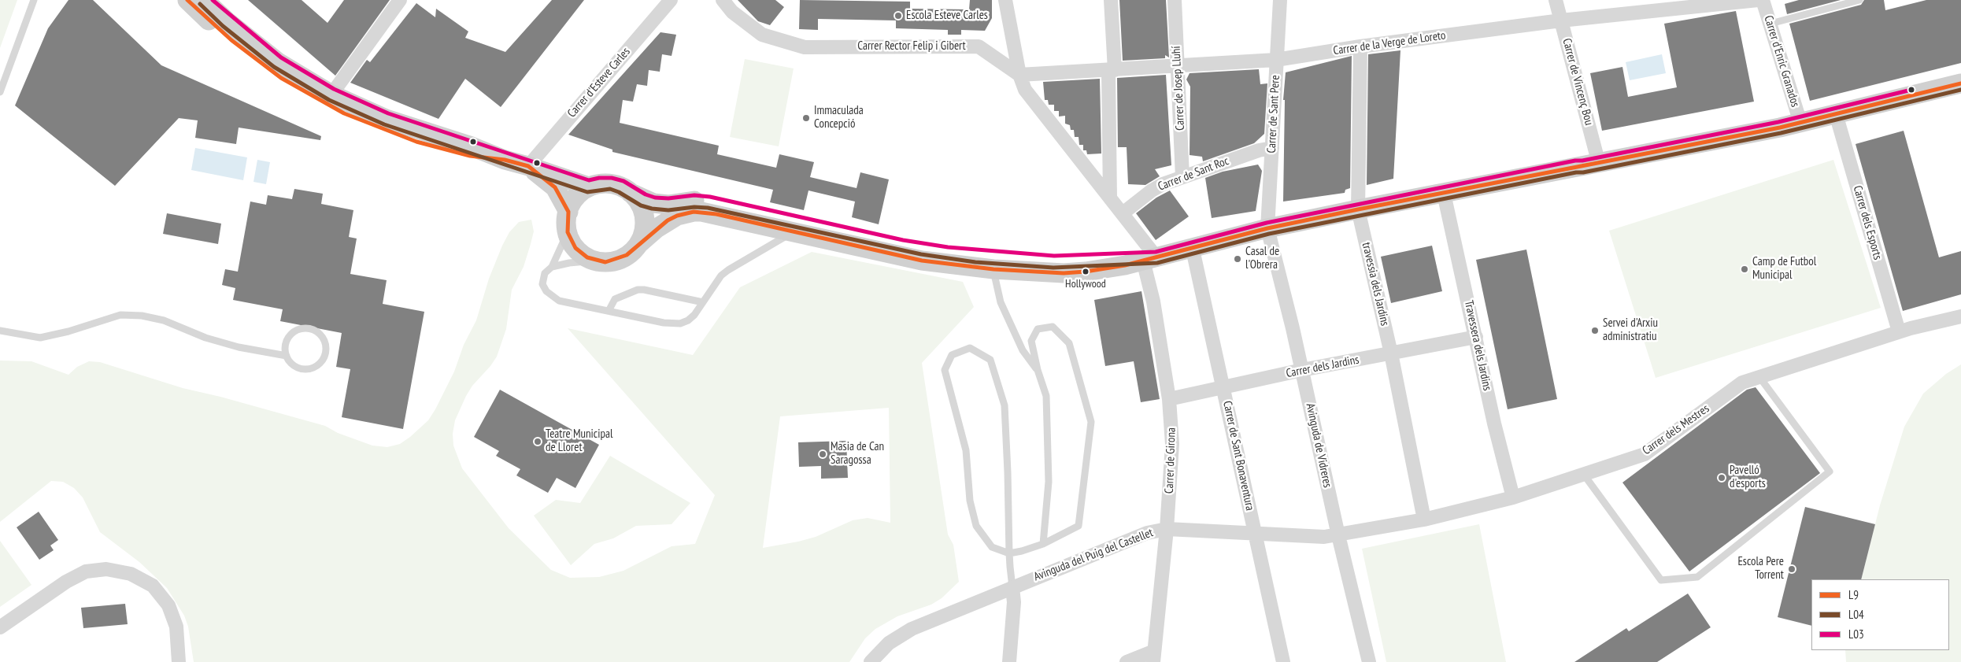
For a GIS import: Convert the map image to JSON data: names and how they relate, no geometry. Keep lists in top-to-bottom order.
{
  "streets": {
    "street": [
      "Carrer de la Verge de Loreto",
      "Carrer Rector Felip i Gibert",
      "Carrer d'Enric Granados",
      "Carrer de Vincenç Bou",
      "Carrer d'Esteve Carles",
      "Carrer de Josep Lluhí",
      "Carrer de Sant Pere",
      "Carrer de Sant Roc",
      "Carrer dels Esports",
      "travessia dels Jardins",
      "Travessera dels Jardins",
      "Carrer dels Jardins",
      "Carrer dels Mestres",
      "Avinguda de Vidreres",
      "Carrer de Sant Bonaventura",
      "Carrer de Girona",
      "Avinguda del Puig del Castellet"
    ]
  },
  "crossings": [
    ["Carrer de la Verge de Loreto", "Carrer Rector Felip i Gibert"],
    ["Carrer de la Verge de Loreto", "Carrer de Vincenç Bou"],
    ["Carrer de la Verge de Loreto", "Carrer de Josep Lluhí"],
    ["Carrer de la Verge de Loreto", "Carrer de Sant Pere"],
    ["Carrer de la Verge de Loreto", "travessia dels Jardins"],
    ["Carrer de Josep Lluhí", "Carrer de Sant Roc"],
    ["Carrer de Sant Pere", "Carrer de Sant Roc"],
    ["Carrer de Sant Pere", "Avinguda de Vidreres"],
    ["Carrer dels Esports", "Carrer dels Mestres"],
    ["travessia dels Jardins", "Carrer dels Jardins"],
    ["travessia dels Jardins", "Carrer dels Mestres"],
    ["Travessera dels Jardins", "Carrer dels Jardins"],
    ["Travessera dels Jardins", "Carrer dels Mestres"],
    ["Carrer dels Jardins", "Avinguda de Vidreres"],
    ["Carrer dels Jardins", "Carrer de Sant Bonaventura"],
    ["Carrer dels Jardins", "Carrer de Girona"],
    ["Carrer dels Mestres", "Avinguda de Vidreres"],
    ["Carrer dels Mestres", "Avinguda del Puig del Castellet"],
    ["Avinguda de Vidreres", "Avinguda del Puig del Castellet"],
    ["Carrer de Sant Bonaventura", "Avinguda del Puig del Castellet"],
    ["Carrer de Girona", "Avinguda del Puig del Castellet"]
  ],
  "places": [
    "Escola Esteve Carles",
    "Immaculada Concepció",
    "Casal de l'Obrera",
    "Camp de Futbol Municipal",
    "Hollywood",
    "Servei d'Arxiu administratiu",
    "Teatre Municipal de Lloret",
    "Masia de Can Saragossa",
    "Pavelló d'esports",
    "Escola Pere Torrent"
  ],
  "lines": ["transit line L9", "transit line L03", "transit line L04"],
  "legend": ["L9", "L04", "L03"]
}
